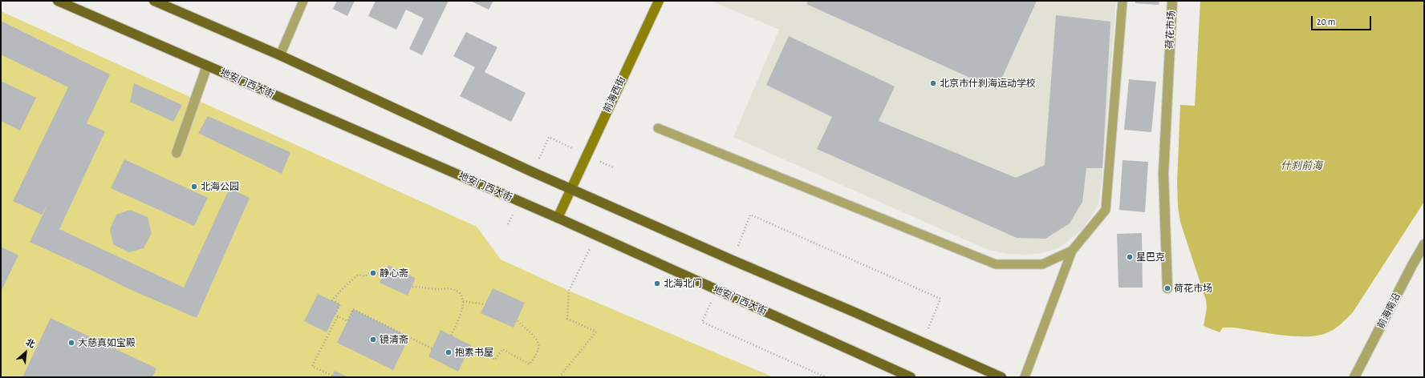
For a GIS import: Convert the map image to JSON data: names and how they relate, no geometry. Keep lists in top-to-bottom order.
{
  "streets": {
    "main road": ["地安门西大街"],
    "street": ["荷花市场", "前海西街", "前海南沿"]
  },
  "crossings": [
    ["地安门西大街", "前海西街"]
  ],
  "water": ["什刹前海"],
  "places": [
    "北京市什刹海运动学校",
    "北海公园",
    "星巴克",
    "静心斋",
    "北海北门",
    "荷花市场",
    "镜清斋",
    "大慈真如宝殿",
    "抱素书屋"
  ],
  "scale_bar": "20 m",
  "north": "top right"
}
